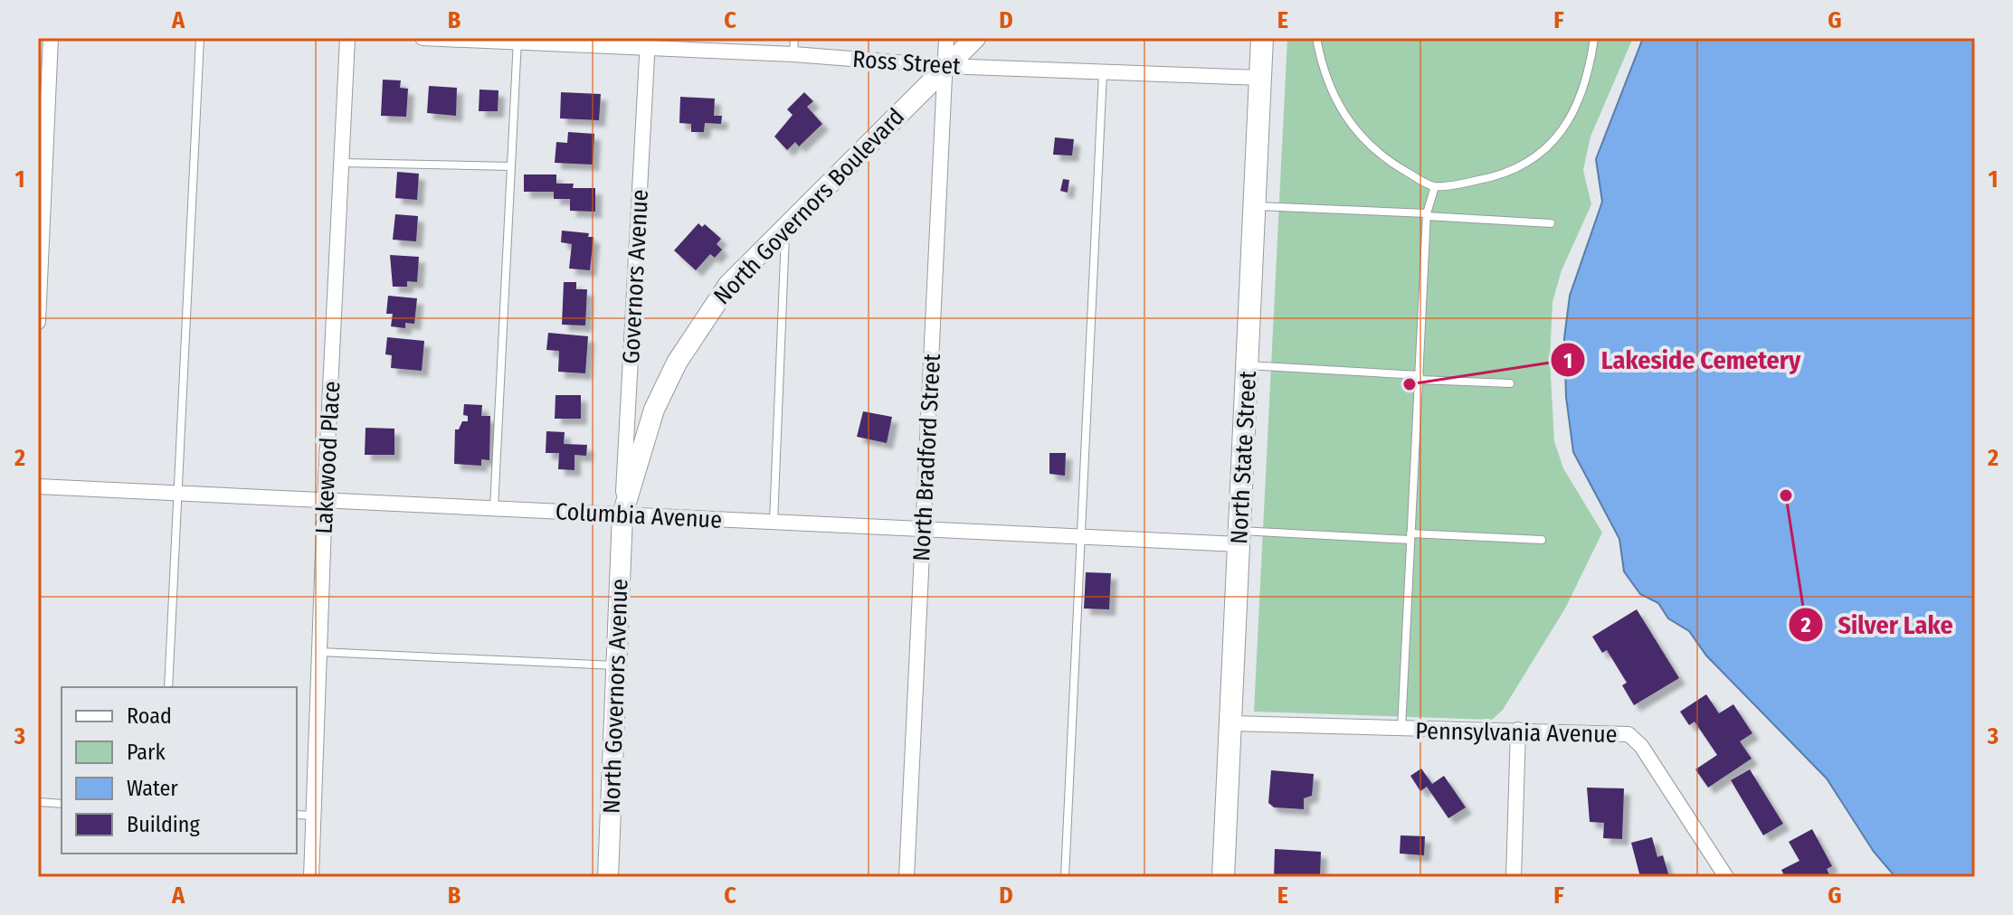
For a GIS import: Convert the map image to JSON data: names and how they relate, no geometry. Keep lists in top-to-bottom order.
{
  "streets": {
    "main road": ["North Governors Boulevard", "North State Street", "North Governors Avenue"],
    "street": [
      "Ross Street",
      "Governors Avenue",
      "Lakewood Place",
      "North Bradford Street",
      "Columbia Avenue",
      "Pennsylvania Avenue"
    ]
  },
  "crossings": [
    ["Ross Street", "North Governors Boulevard"],
    ["Ross Street", "Governors Avenue"],
    ["Ross Street", "North Bradford Street"],
    ["Ross Street", "North State Street"],
    ["North Governors Boulevard", "Governors Avenue"],
    ["North Governors Boulevard", "North Bradford Street"],
    ["North Governors Boulevard", "Columbia Avenue"],
    ["North Governors Boulevard", "North Governors Avenue"],
    ["Governors Avenue", "Columbia Avenue"],
    ["Governors Avenue", "North Governors Avenue"],
    ["Lakewood Place", "Columbia Avenue"],
    ["North Bradford Street", "Columbia Avenue"],
    ["North State Street", "Columbia Avenue"],
    ["North State Street", "Pennsylvania Avenue"],
    ["Columbia Avenue", "North Governors Avenue"]
  ],
  "places": ["Lakeside Cemetery", "Silver Lake"],
  "legend": [
    "Road",
    "Park",
    "Water",
    "Building"
  ],
  "grid": {
    "columns": [
      "A",
      "B",
      "C",
      "D",
      "E",
      "F",
      "G"
    ],
    "rows": ["1", "2", "3"]
  }
}
